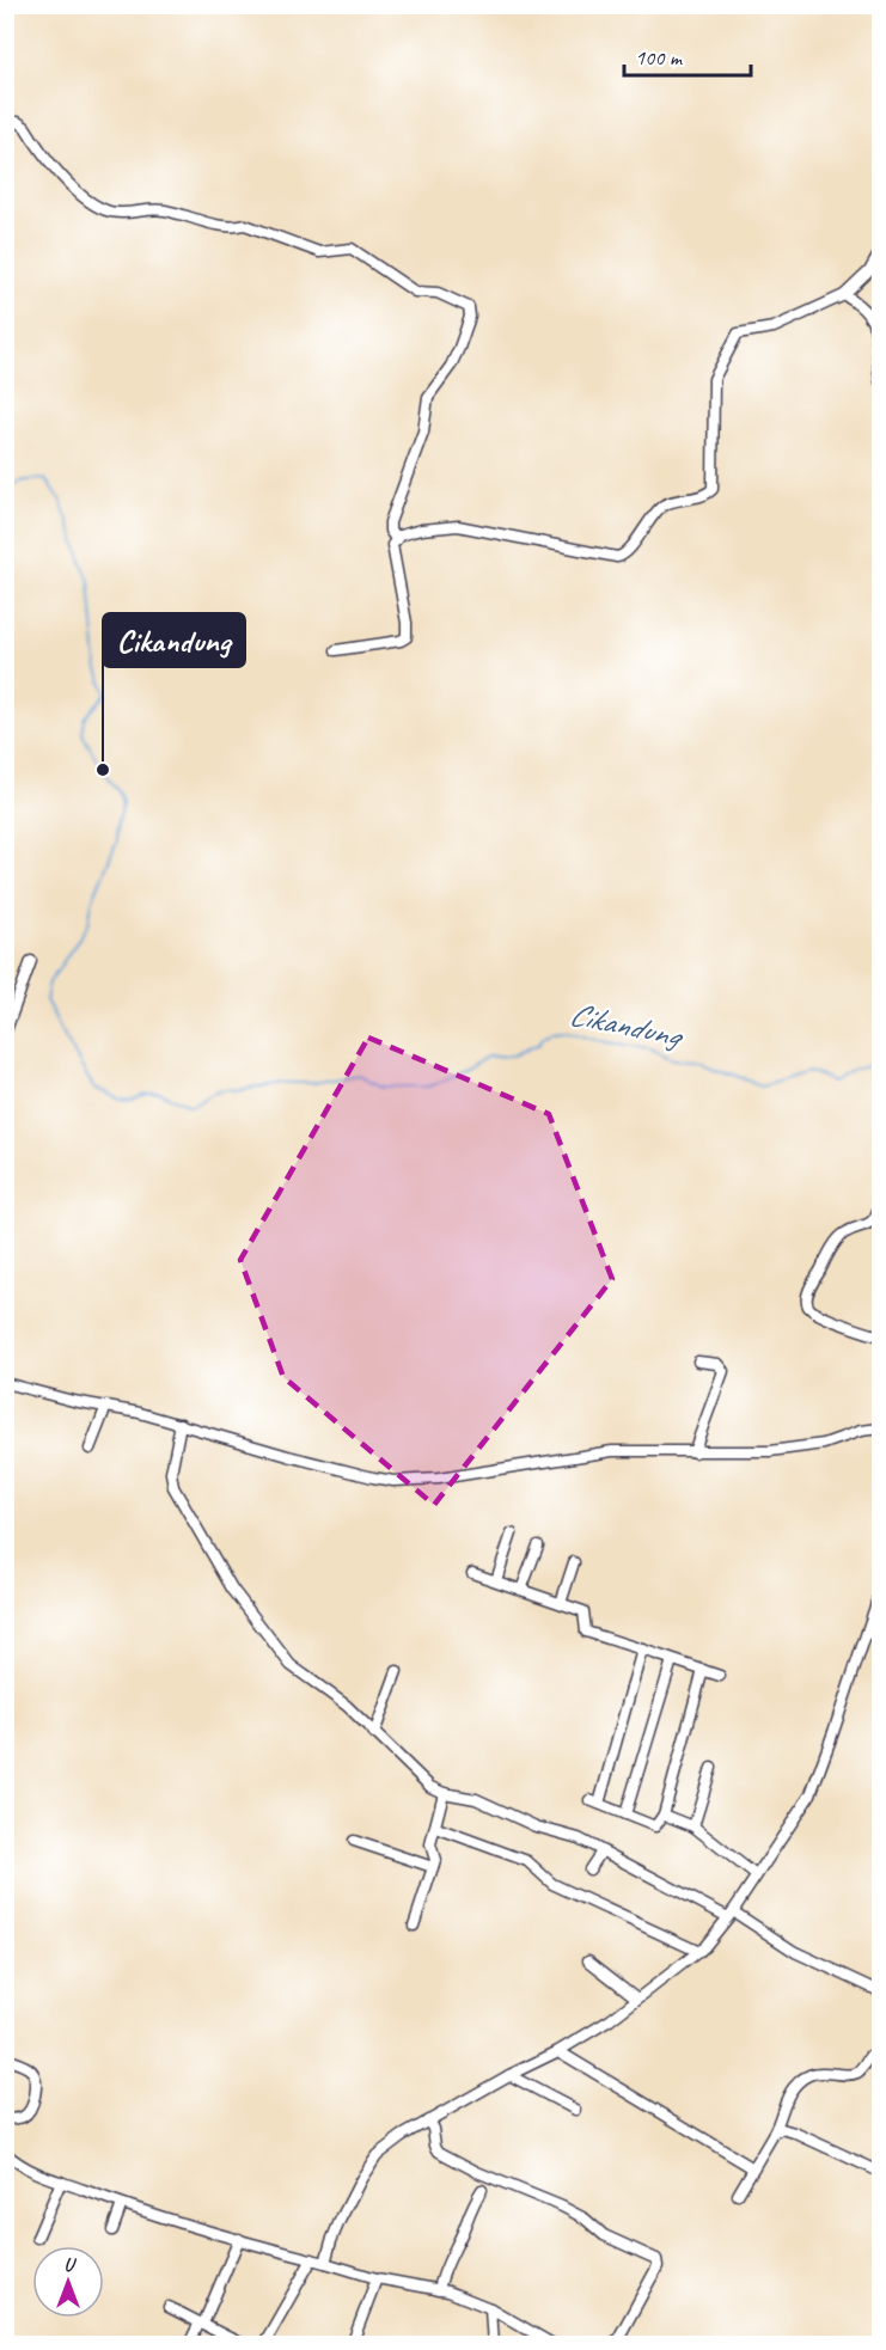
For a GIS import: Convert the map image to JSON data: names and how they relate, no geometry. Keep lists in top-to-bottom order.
{
  "water": ["Cikandung"],
  "places": ["Cikandung"],
  "scale_bar": "100 m",
  "north": "top"
}
